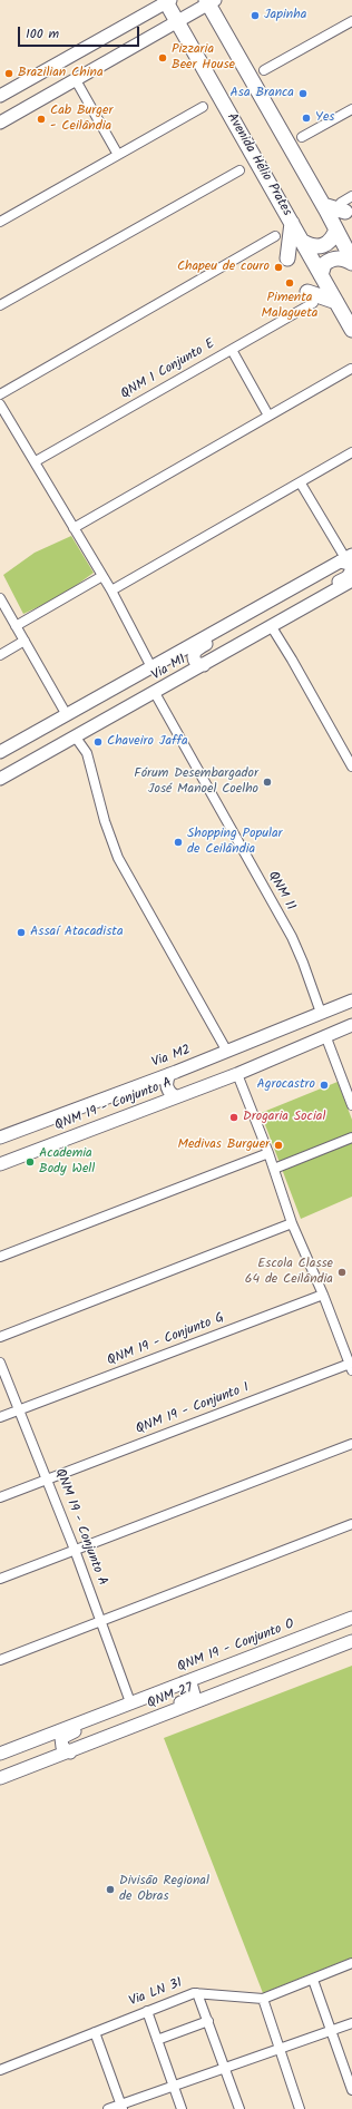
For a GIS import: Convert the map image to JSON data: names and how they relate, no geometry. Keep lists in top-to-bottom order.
{
  "streets": {
    "main road": [
      "Avenida Hélio Prates",
      "Via M1",
      "Via M2",
      "QNM 19 - Conjunto A",
      "QNM 19 - Conjunto O",
      "QNM 27"
    ],
    "street": [
      "QNM 1 Conjunto E",
      "QNM 11",
      "QNM 19 - Conjunto G",
      "QNM 19 - Conjunto I",
      "Via LN 31"
    ]
  },
  "crossings": [
    ["Via M1", "QNM 11"],
    ["QNM 11", "Via M2"],
    ["QNM 19 - Conjunto A", "QNM 19 - Conjunto G"],
    ["QNM 19 - Conjunto A", "QNM 19 - Conjunto I"],
    ["QNM 19 - Conjunto A", "QNM 19 - Conjunto O"]
  ],
  "places": [
    "Japinha",
    "Pizzaria Beer House",
    "Brazilian China",
    "Asa Branca",
    "Yes",
    "Cab Burger - Ceilândia",
    "Chapeu de couro",
    "Pimenta Malagueta",
    "Chaveiro Jaffa",
    "Fórum Desembargador José Manoel Coelho",
    "Shopping Popular de Ceilândia",
    "Assaí Atacadista",
    "Agrocastro",
    "Drogaria Social",
    "Medivas Burguer",
    "Academia Body Well",
    "Escola Classe 64 de Ceilândia",
    "Divisão Regional de Obras"
  ],
  "scale_bar": "100 m"
}
